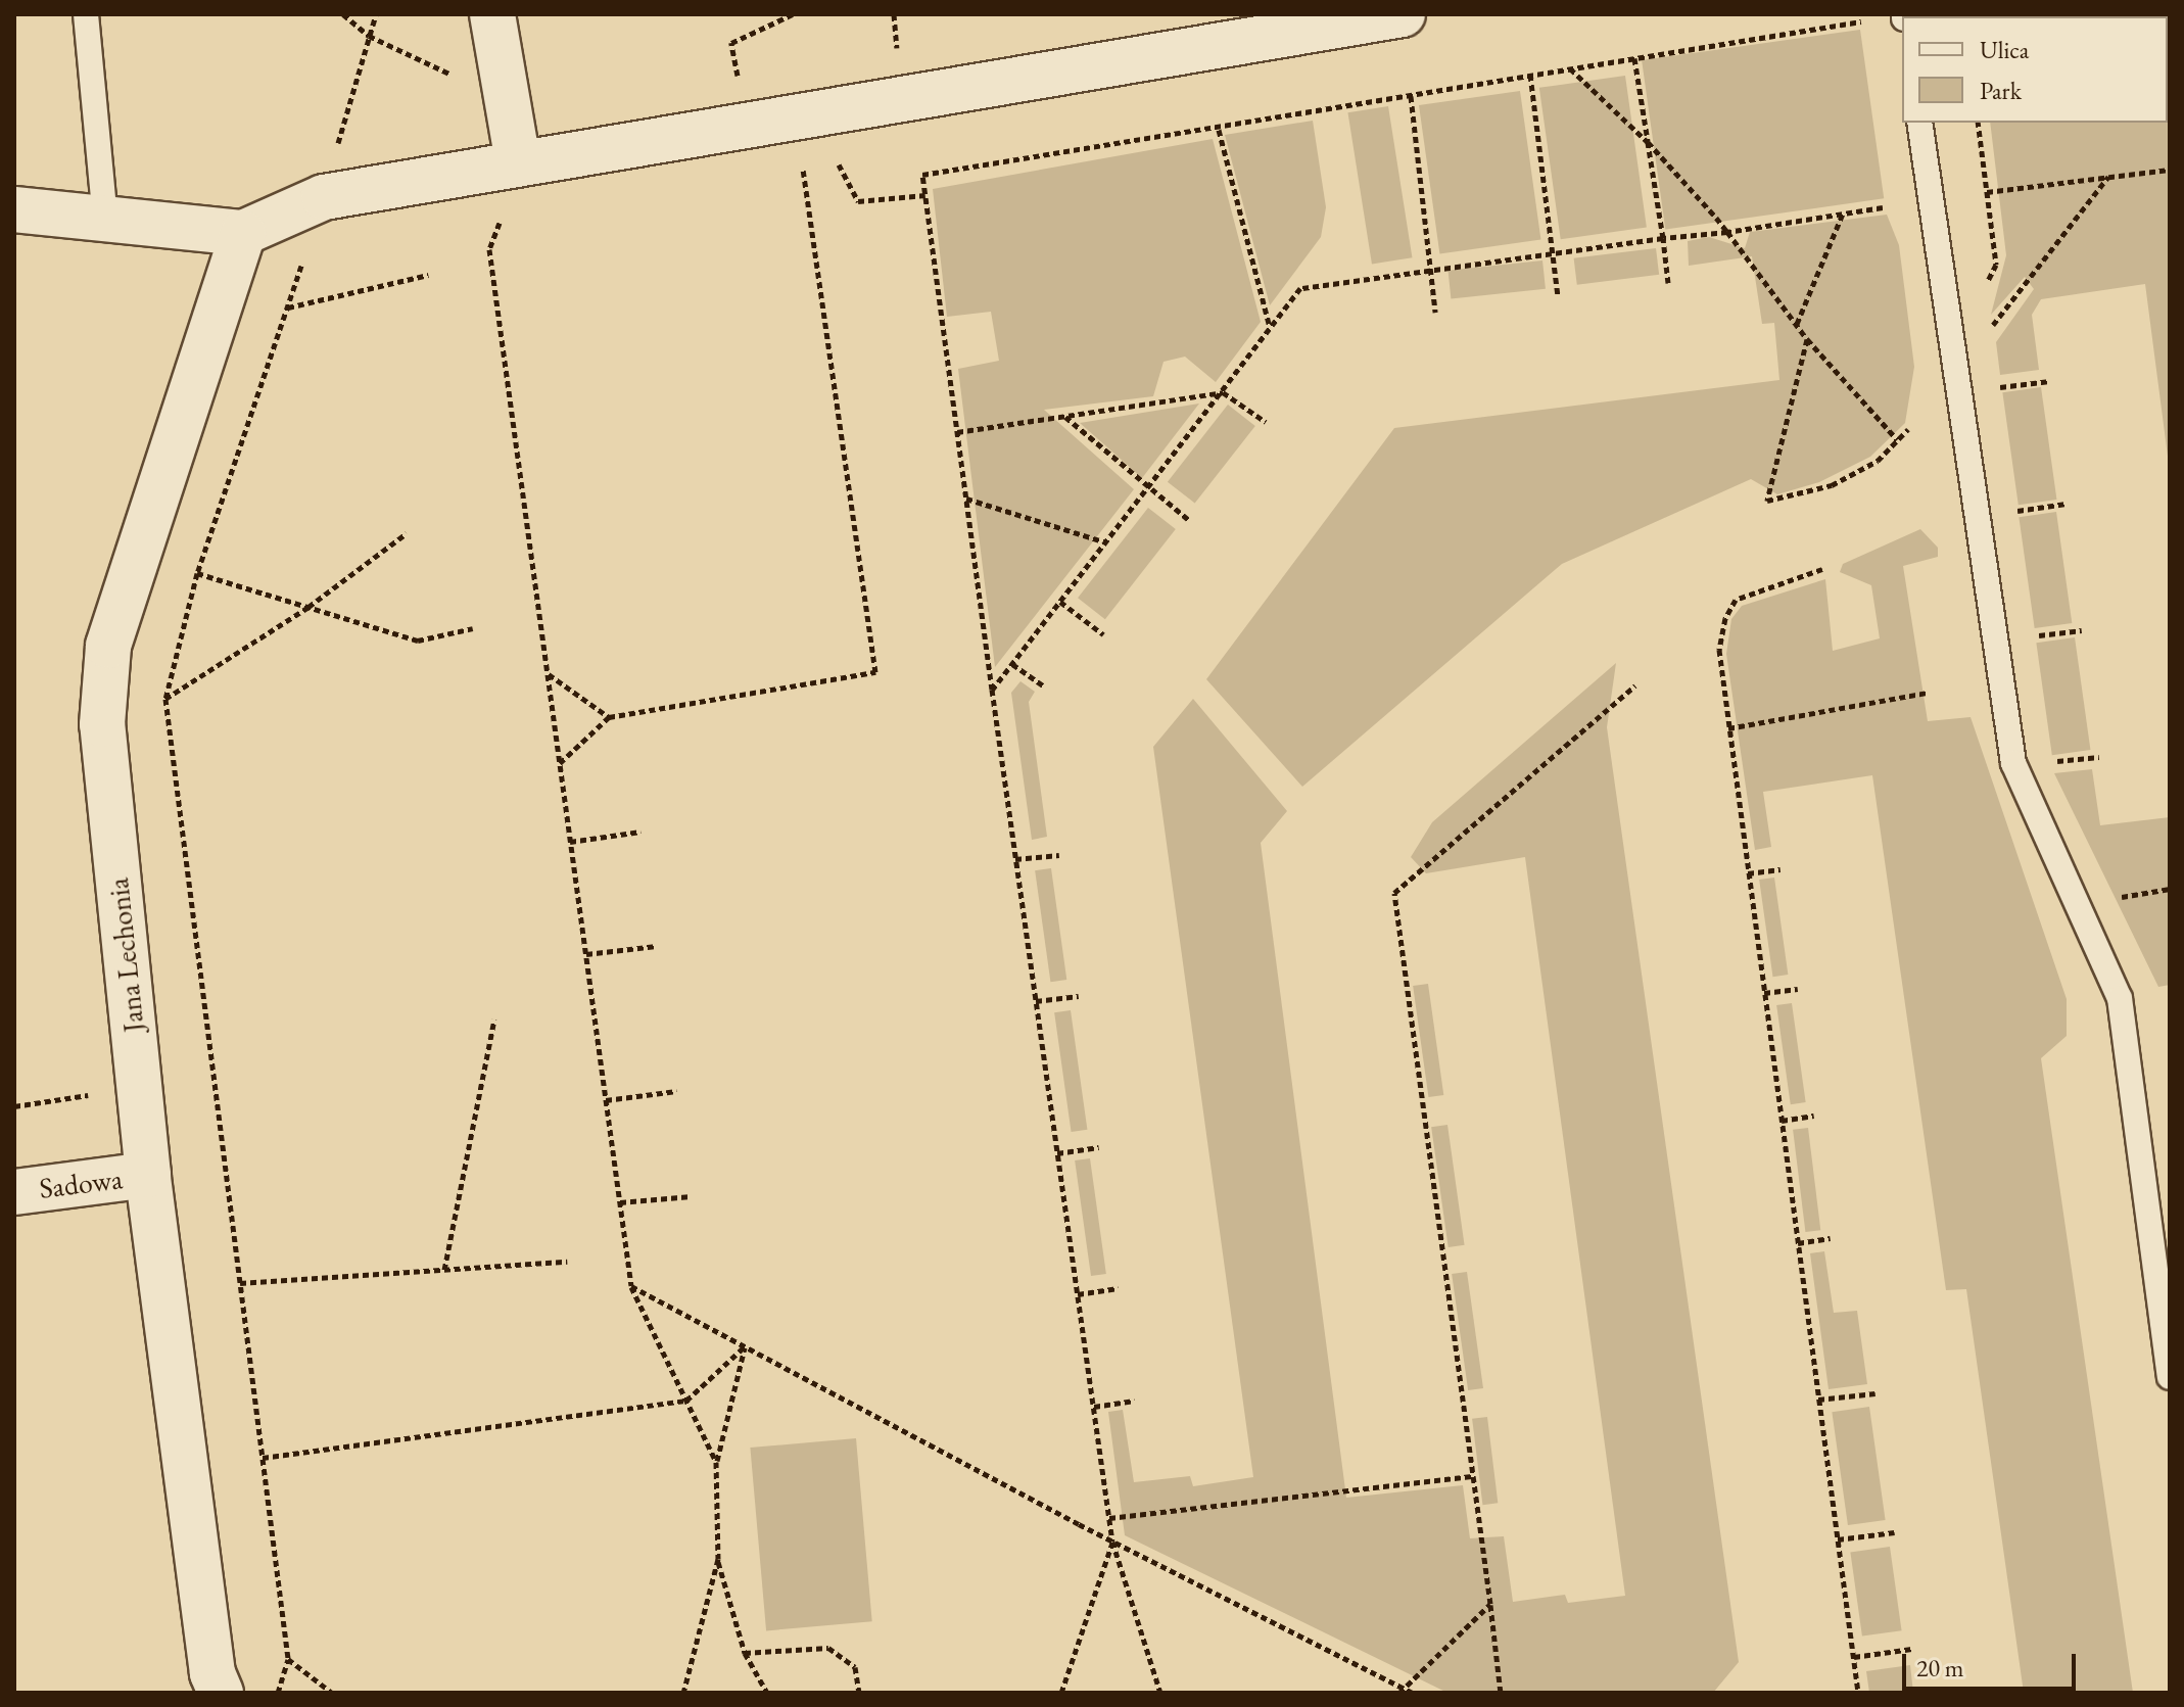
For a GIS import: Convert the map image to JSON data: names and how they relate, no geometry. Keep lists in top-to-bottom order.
{
  "streets": {
    "street": ["Jana Lechonia", "Sadowa"]
  },
  "crossings": [
    ["Jana Lechonia", "Sadowa"]
  ],
  "legend": ["Ulica", "Park"],
  "scale_bar": "20 m"
}
